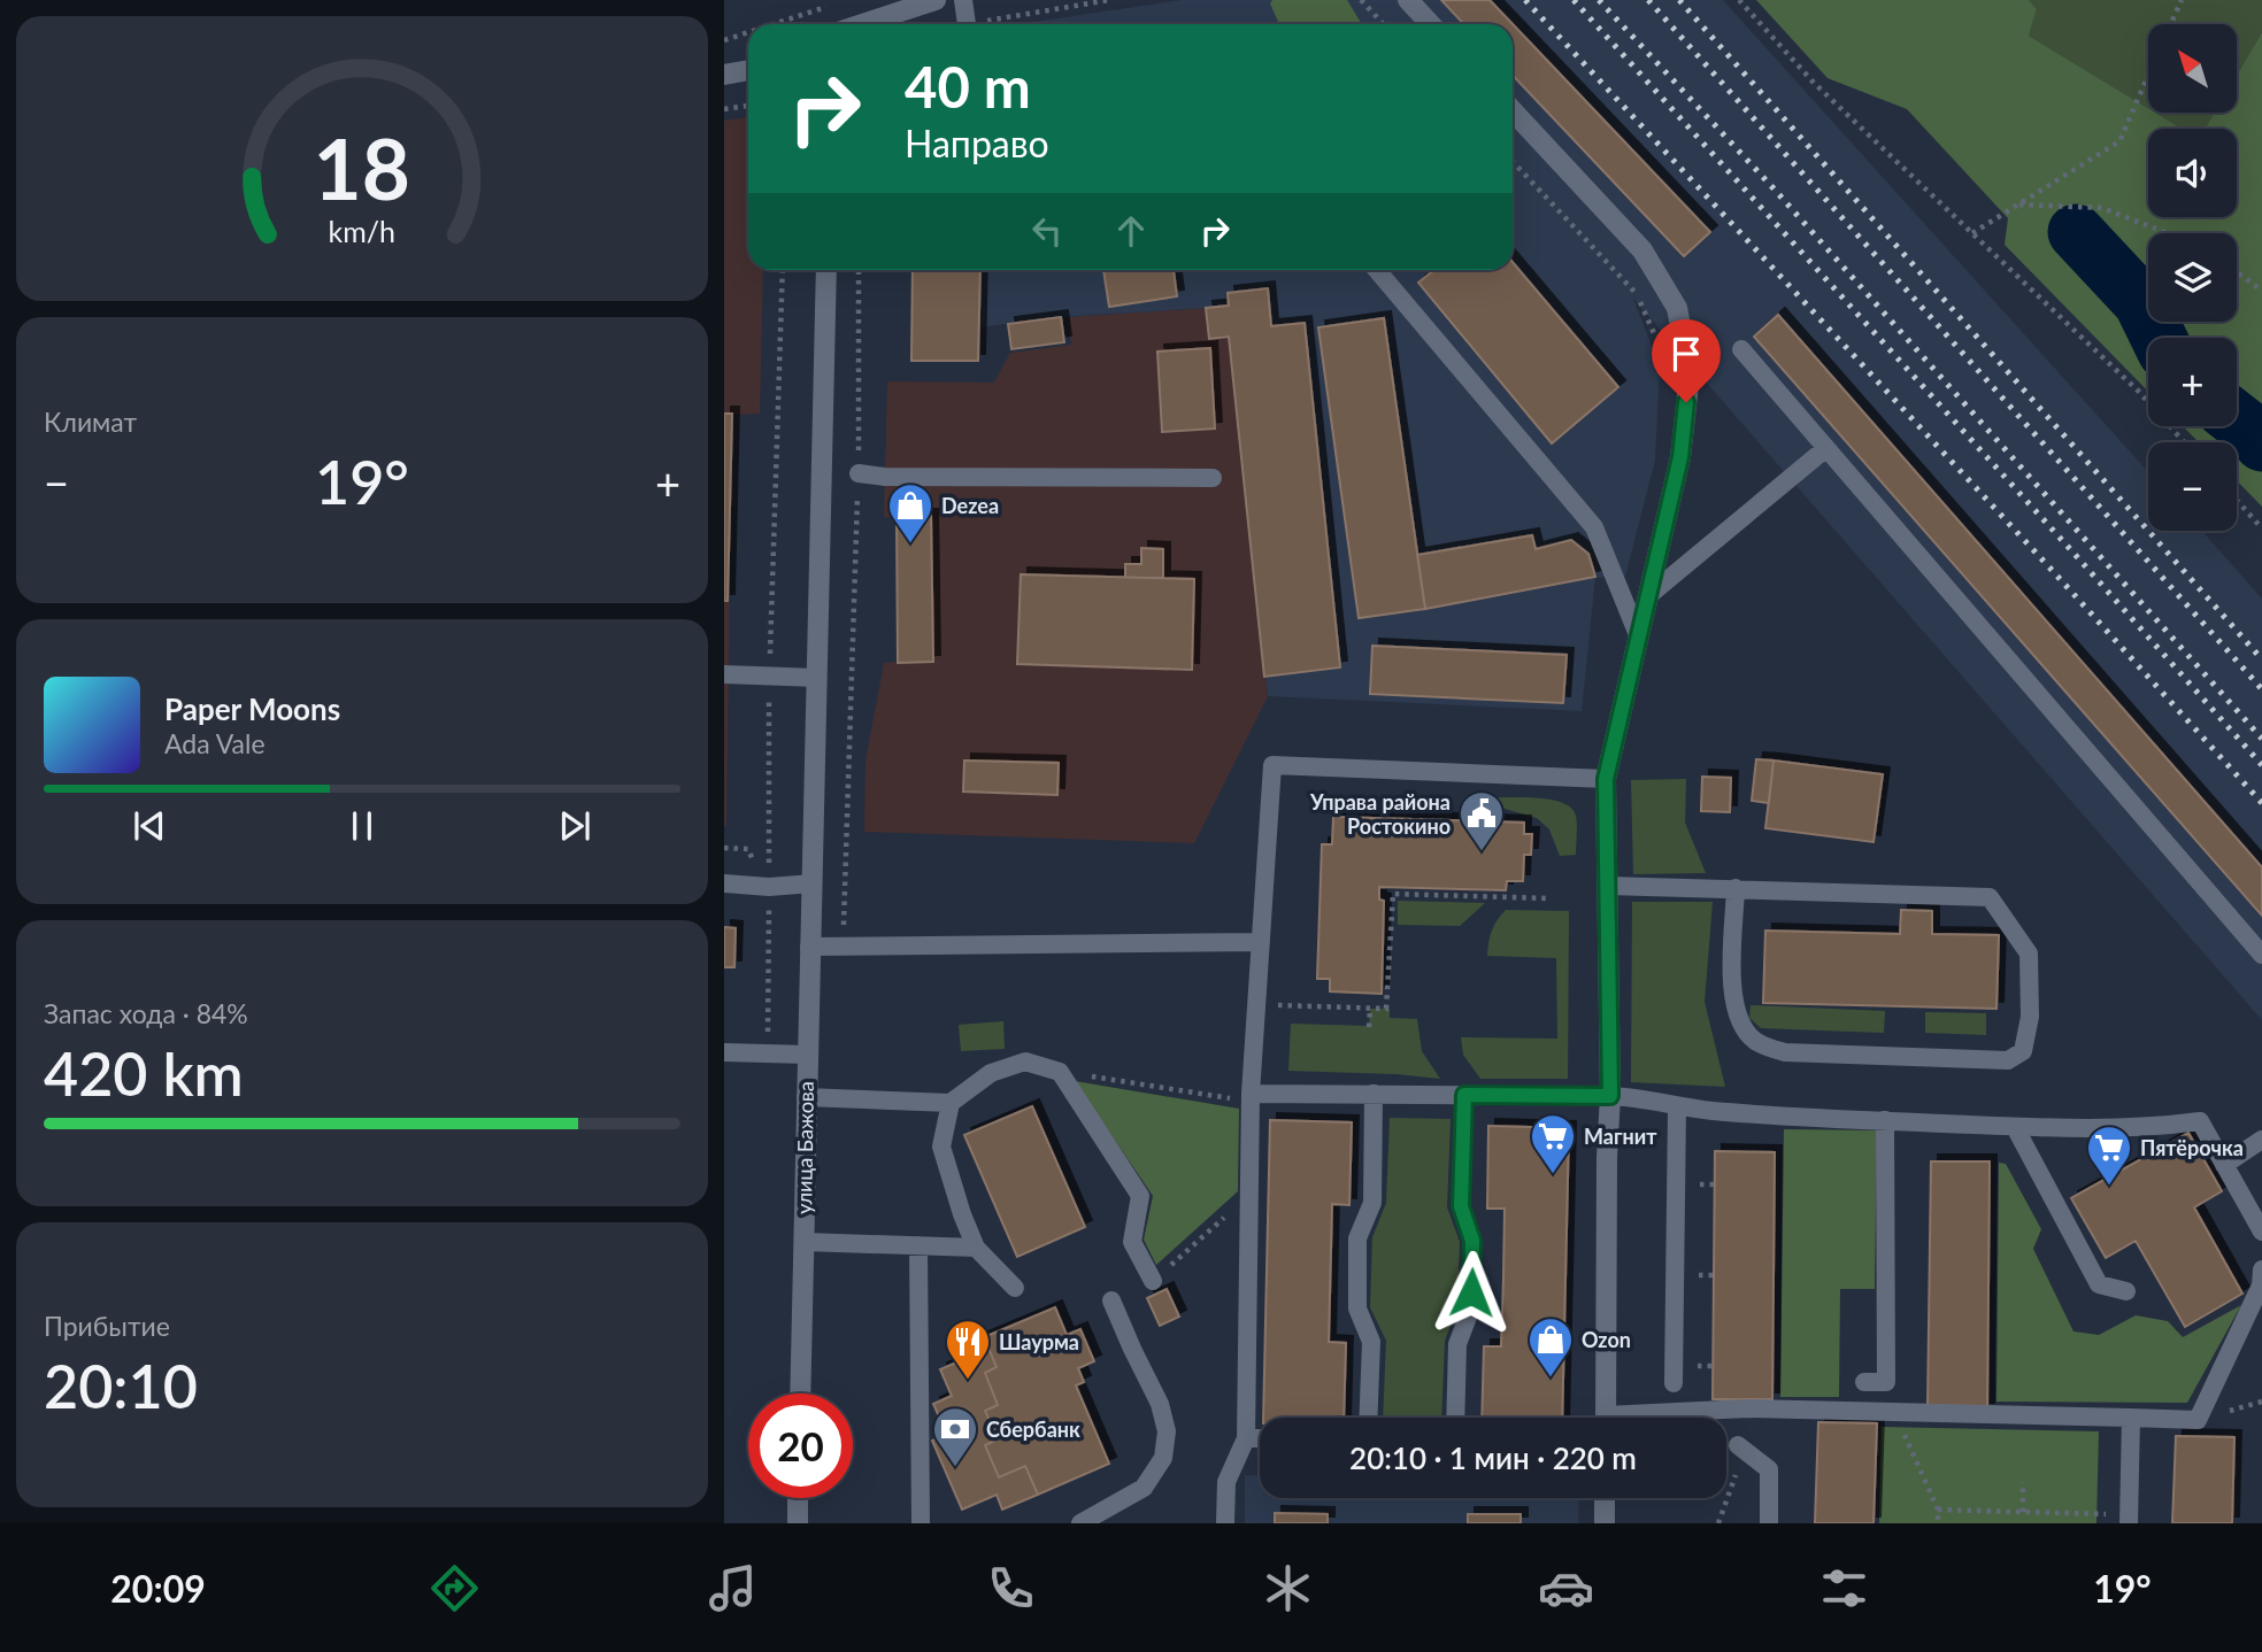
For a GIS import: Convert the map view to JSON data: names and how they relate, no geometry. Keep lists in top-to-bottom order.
{
  "streets": {
    "street": ["улица Бажова"]
  },
  "places": {
    "shop": ["Dezea", "Ozon"],
    "public building": ["Управа района Ростокино"],
    "supermarket": ["Магнит", "Пятёрочка"],
    "restaurant": ["Шаурма"],
    "bank": ["Сбербанк"]
  },
  "north": "top left",
  "page": {
    "map_buttons": ["+", "−"],
    "turn": ["40 m", "Направо"],
    "tile": [
      "Климат",
      ["Запас хода · 84%", "420 km"],
      ["Прибытие", "20:10"]
    ],
    "heat": ["−", "19°", "+"],
    "song": ["Paper Moons", "Ada Vale"],
    "limit": "20",
    "trip": "20:10 · 1 мин · 220 m",
    "tabs": ["20:09", "19°"],
    "gauge": ["18", "km/h"]
  }
}
